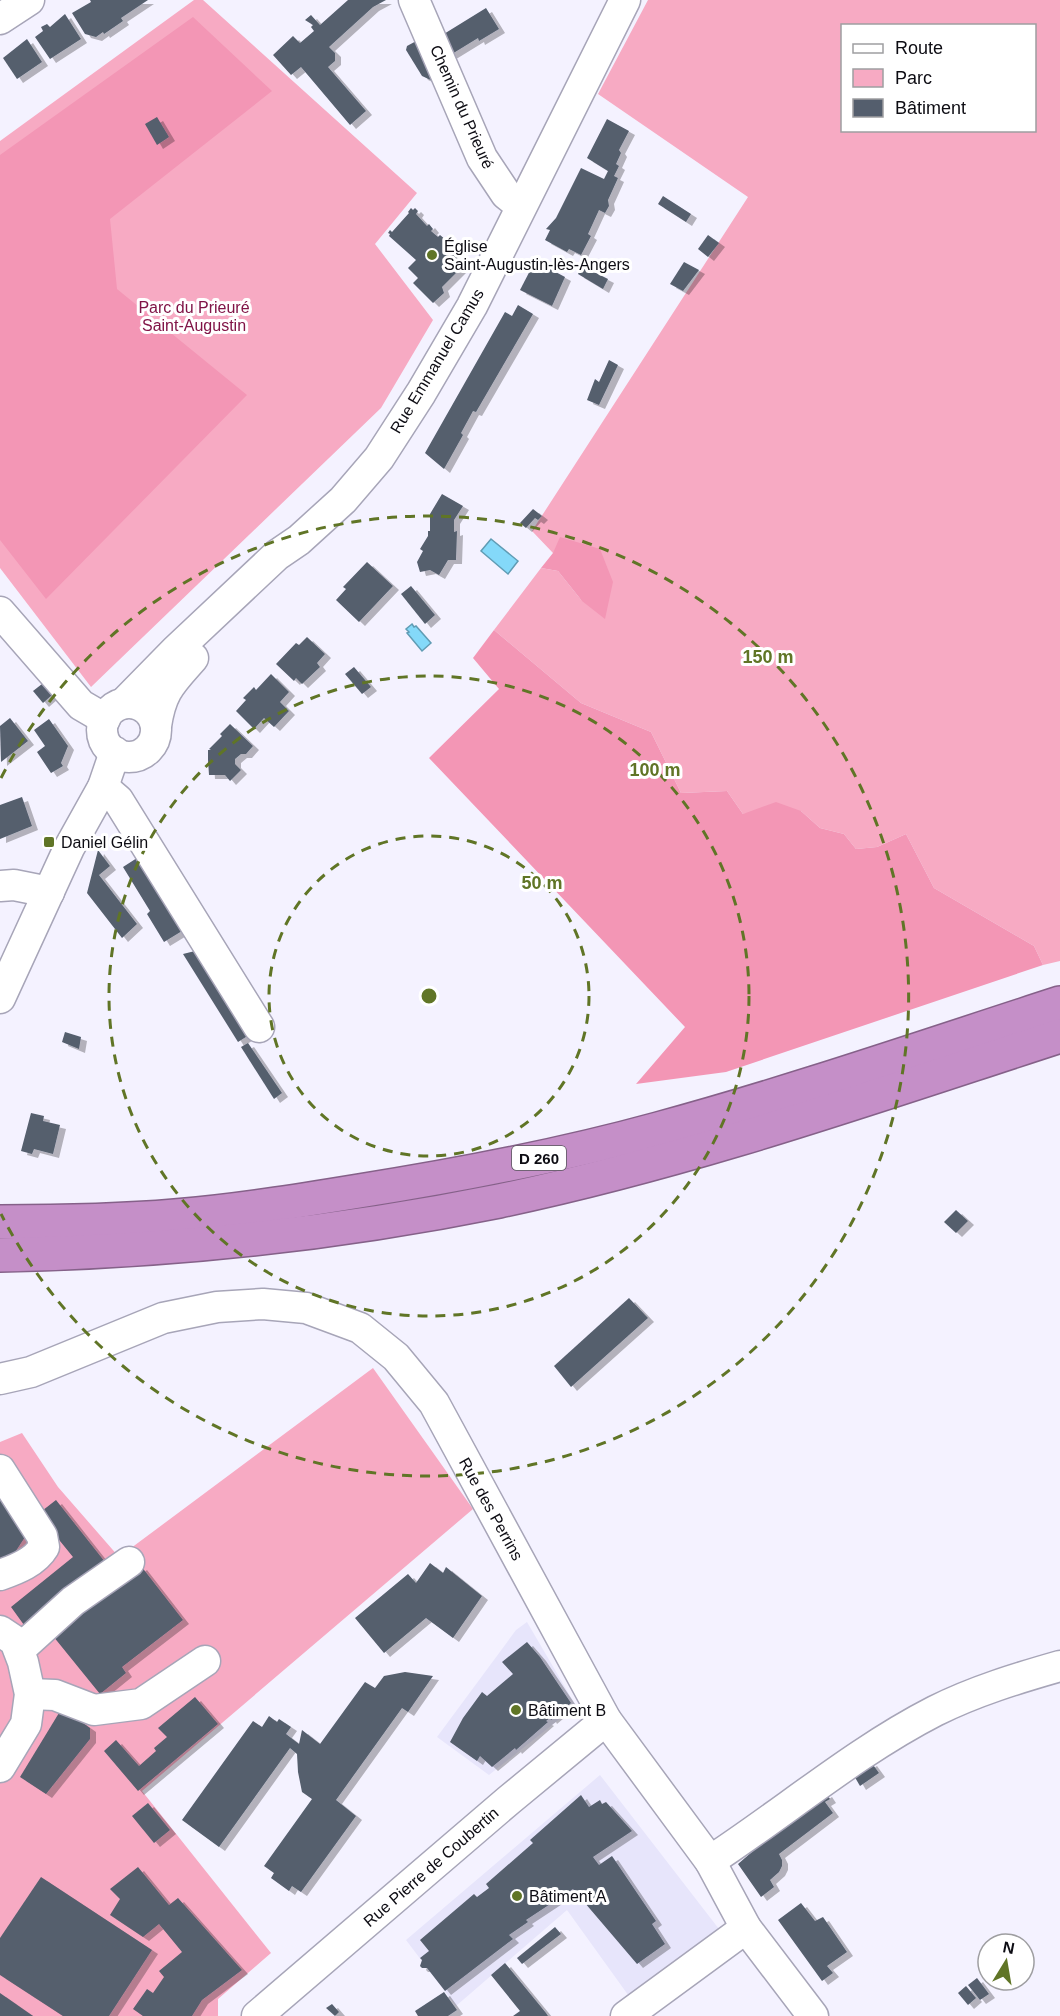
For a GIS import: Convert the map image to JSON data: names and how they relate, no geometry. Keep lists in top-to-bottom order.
{
  "streets": {
    "highway": ["D 260"],
    "street": [
      "Chemin du Prieuré",
      "Rue Emmanuel Camus",
      "Rue des Perrins",
      "Rue Pierre de Coubertin"
    ]
  },
  "crossings": [
    ["Chemin du Prieuré", "Rue Emmanuel Camus"],
    ["Rue des Perrins", "Rue Pierre de Coubertin"]
  ],
  "parks": ["Parc du Prieuré Saint-Augustin"],
  "places": {
    "other": ["Église Saint-Augustin-lès-Angers", "Bâtiment B", "Bâtiment A"],
    "transit": ["Daniel Gélin"]
  },
  "legend": ["Route", "Parc", "Bâtiment"],
  "north": "top",
  "rings": ["150 m", "100 m", "50 m"]
}
